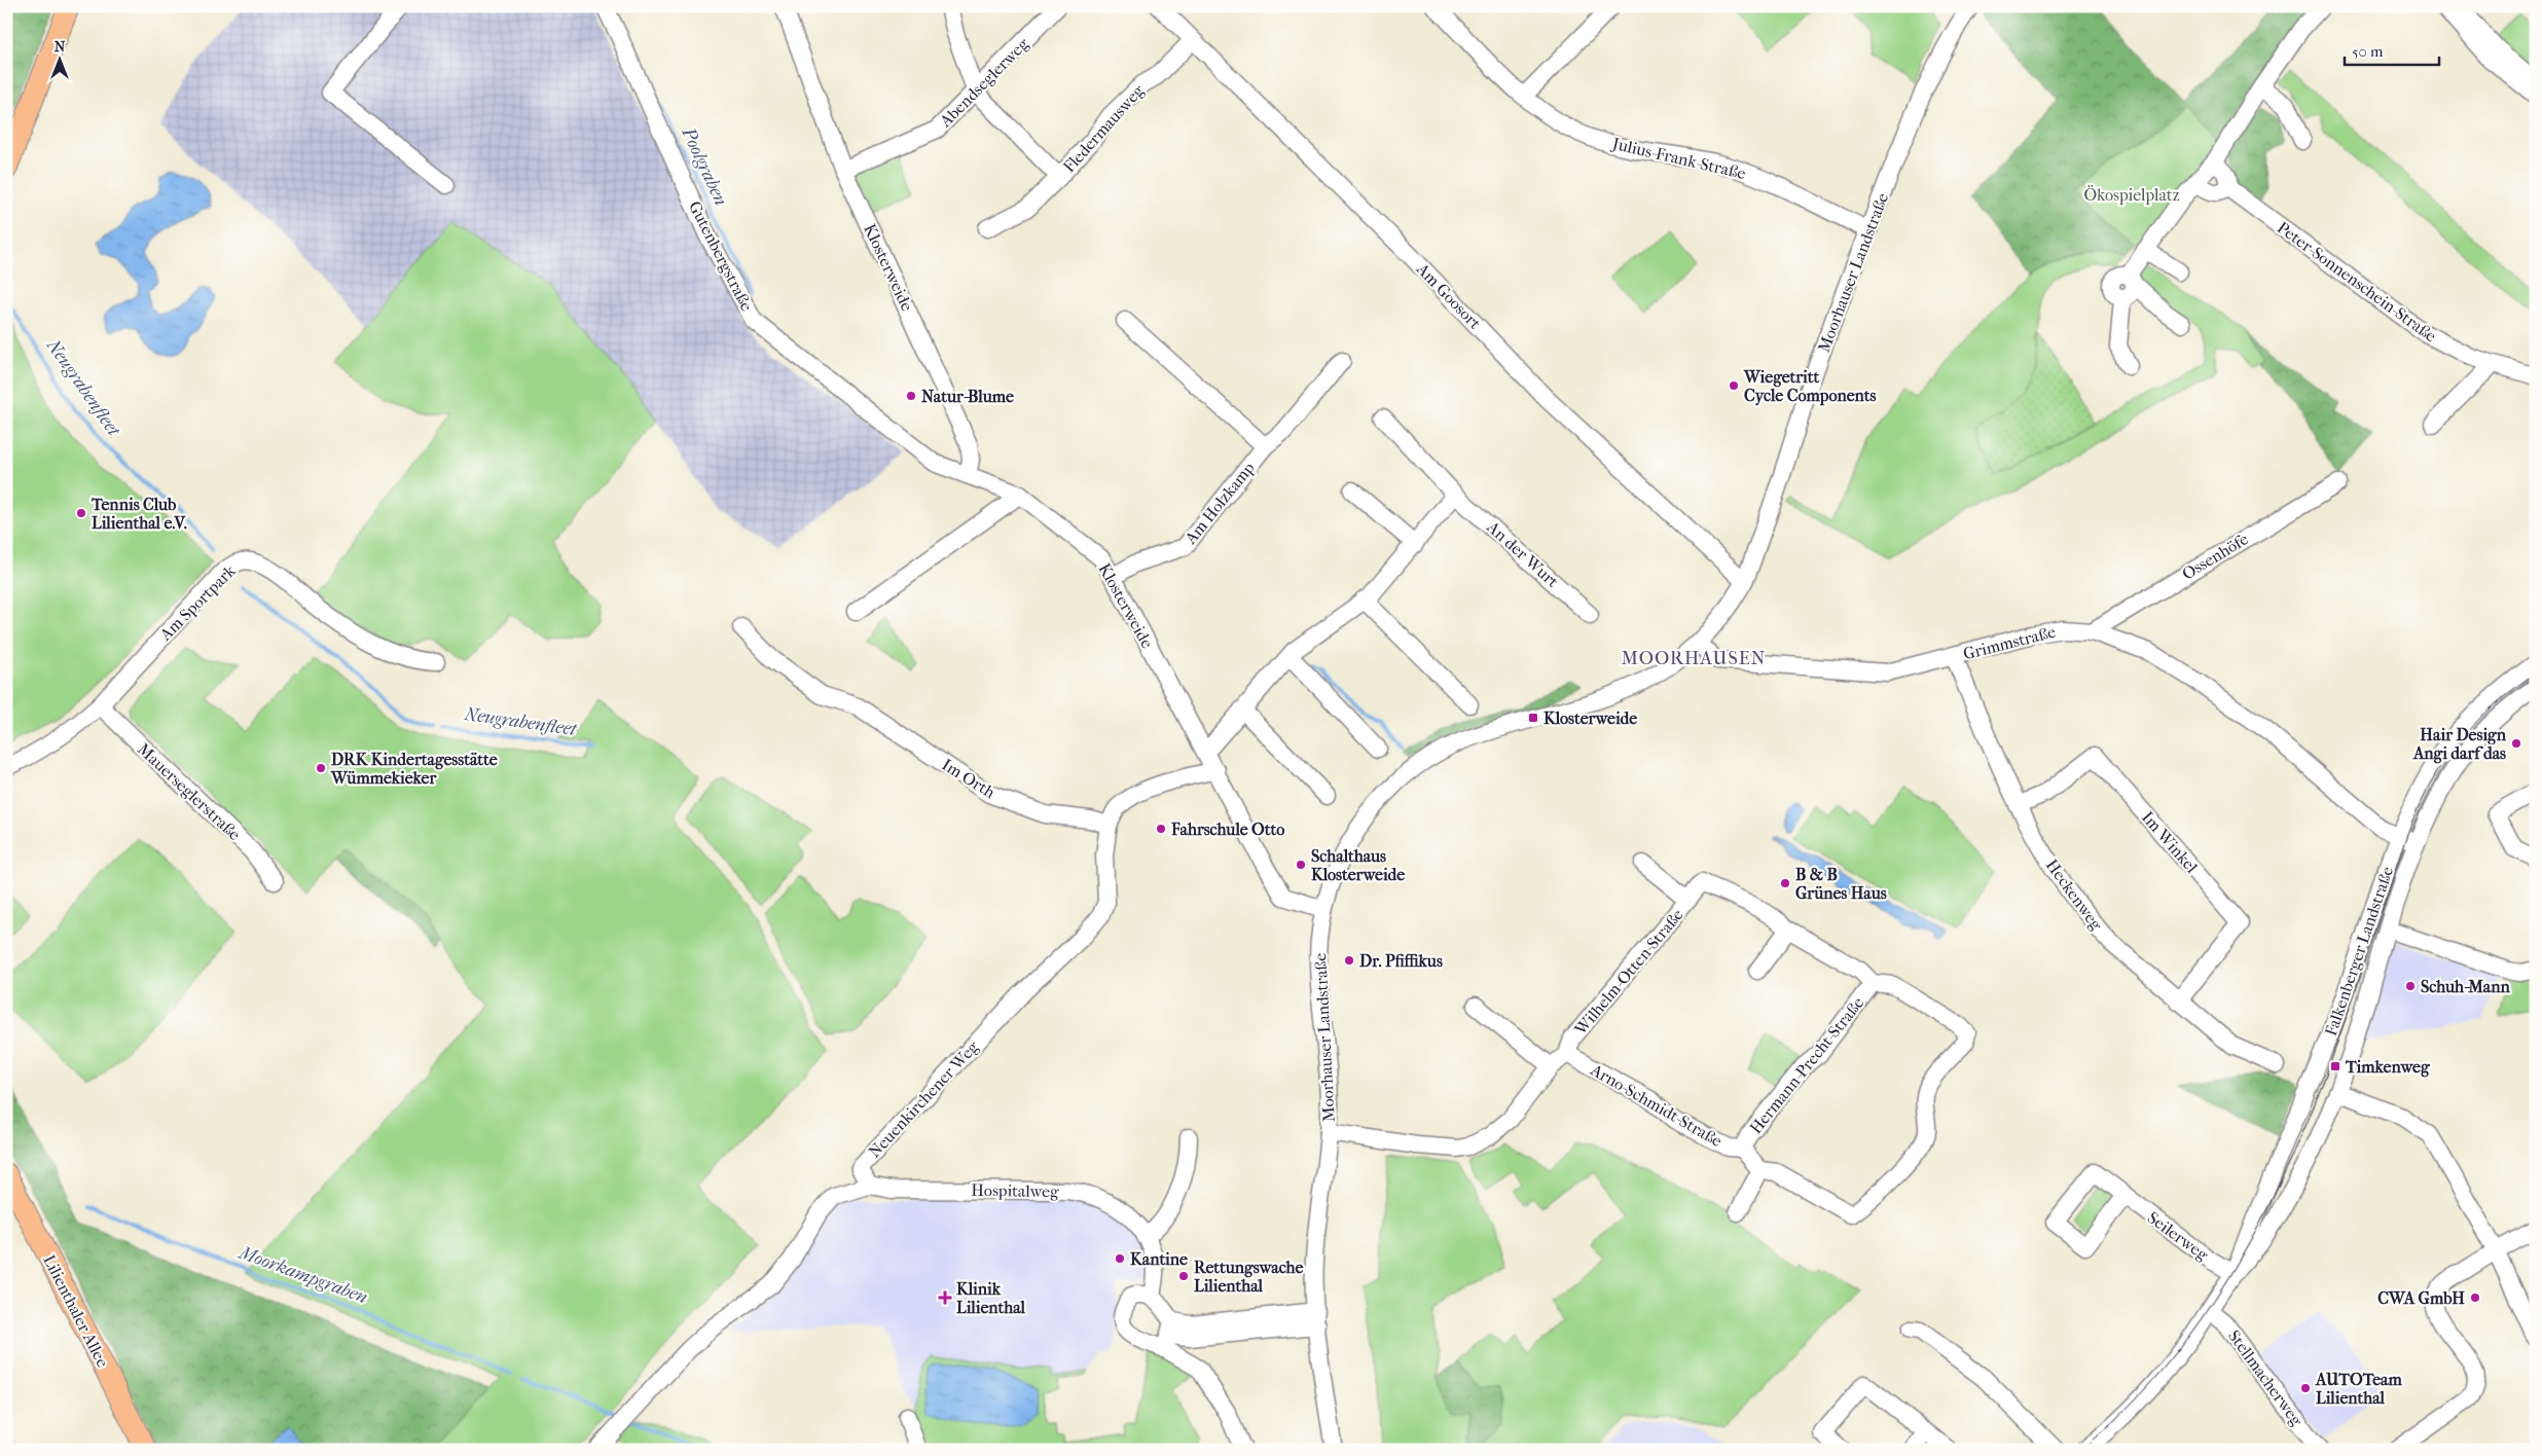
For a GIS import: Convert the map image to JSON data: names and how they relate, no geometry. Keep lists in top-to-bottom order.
{
  "streets": {
    "main road": ["Lilienthaler Allee"],
    "street": [
      "Abendseglerweg",
      "Fledermausweg",
      "Julius-Frank-Straße",
      "Gutenbergstraße",
      "Klosterweide",
      "Moorhauser Landstraße",
      "Peter-Sonnenschein-Straße",
      "Am Goosort",
      "Am Holzkamp",
      "An der Wurt",
      "Ossenhöfe",
      "Am Sportpark",
      "Grimmstraße",
      "Im Orth",
      "Mauerseglerstraße",
      "Im Winkel",
      "Heckenweg",
      "Falkenberger Landstraße",
      "Wilhelm-Otten-Straße",
      "Hermann-Precht-Straße",
      "Neuenkirchener Weg",
      "Arno-Schmidt-Straße",
      "Hospitalweg",
      "Seilerweg",
      "Stellmacherweg"
    ]
  },
  "crossings": [
    ["Abendseglerweg", "Fledermausweg"],
    ["Abendseglerweg", "Klosterweide"],
    ["Fledermausweg", "Am Goosort"],
    ["Julius-Frank-Straße", "Moorhauser Landstraße"],
    ["Gutenbergstraße", "Klosterweide"],
    ["Klosterweide", "Moorhauser Landstraße"],
    ["Klosterweide", "Am Holzkamp"],
    ["Moorhauser Landstraße", "Am Goosort"],
    ["Moorhauser Landstraße", "Grimmstraße"],
    ["Moorhauser Landstraße", "Wilhelm-Otten-Straße"],
    ["Ossenhöfe", "Grimmstraße"],
    ["Am Sportpark", "Mauerseglerstraße"],
    ["Grimmstraße", "Heckenweg"],
    ["Grimmstraße", "Falkenberger Landstraße"],
    ["Im Orth", "Neuenkirchener Weg"],
    ["Im Winkel", "Heckenweg"],
    ["Falkenberger Landstraße", "Seilerweg"],
    ["Falkenberger Landstraße", "Stellmacherweg"],
    ["Wilhelm-Otten-Straße", "Hermann-Precht-Straße"],
    ["Wilhelm-Otten-Straße", "Arno-Schmidt-Straße"],
    ["Hermann-Precht-Straße", "Arno-Schmidt-Straße"],
    ["Neuenkirchener Weg", "Hospitalweg"]
  ],
  "districts": ["MOORHAUSEN"],
  "water": ["Poolgraben", "Neugrabenfleet", "Moorkampgraben"],
  "parks": ["Ökospielplatz"],
  "places": {
    "other": [
      "Wiegetritt Cycle Components",
      "Natur-Blume",
      "Tennis Club Lilienthal e.V.",
      "Hair Design Angi darf das",
      "DRK Kindertagesstätte Wümmekieker",
      "Fahrschule Otto",
      "Schalthaus Klosterweide",
      "B & B Grünes Haus",
      "Dr. Pfiffikus",
      "Schuh-Mann",
      "Kantine",
      "Rettungswache Lilienthal",
      "CWA GmbH",
      "AUTOTeam Lilienthal"
    ],
    "transit": ["Klosterweide", "Timkenweg"],
    "health": ["Klinik Lilienthal"]
  },
  "scale_bar": "50 m",
  "north": "top"
}
